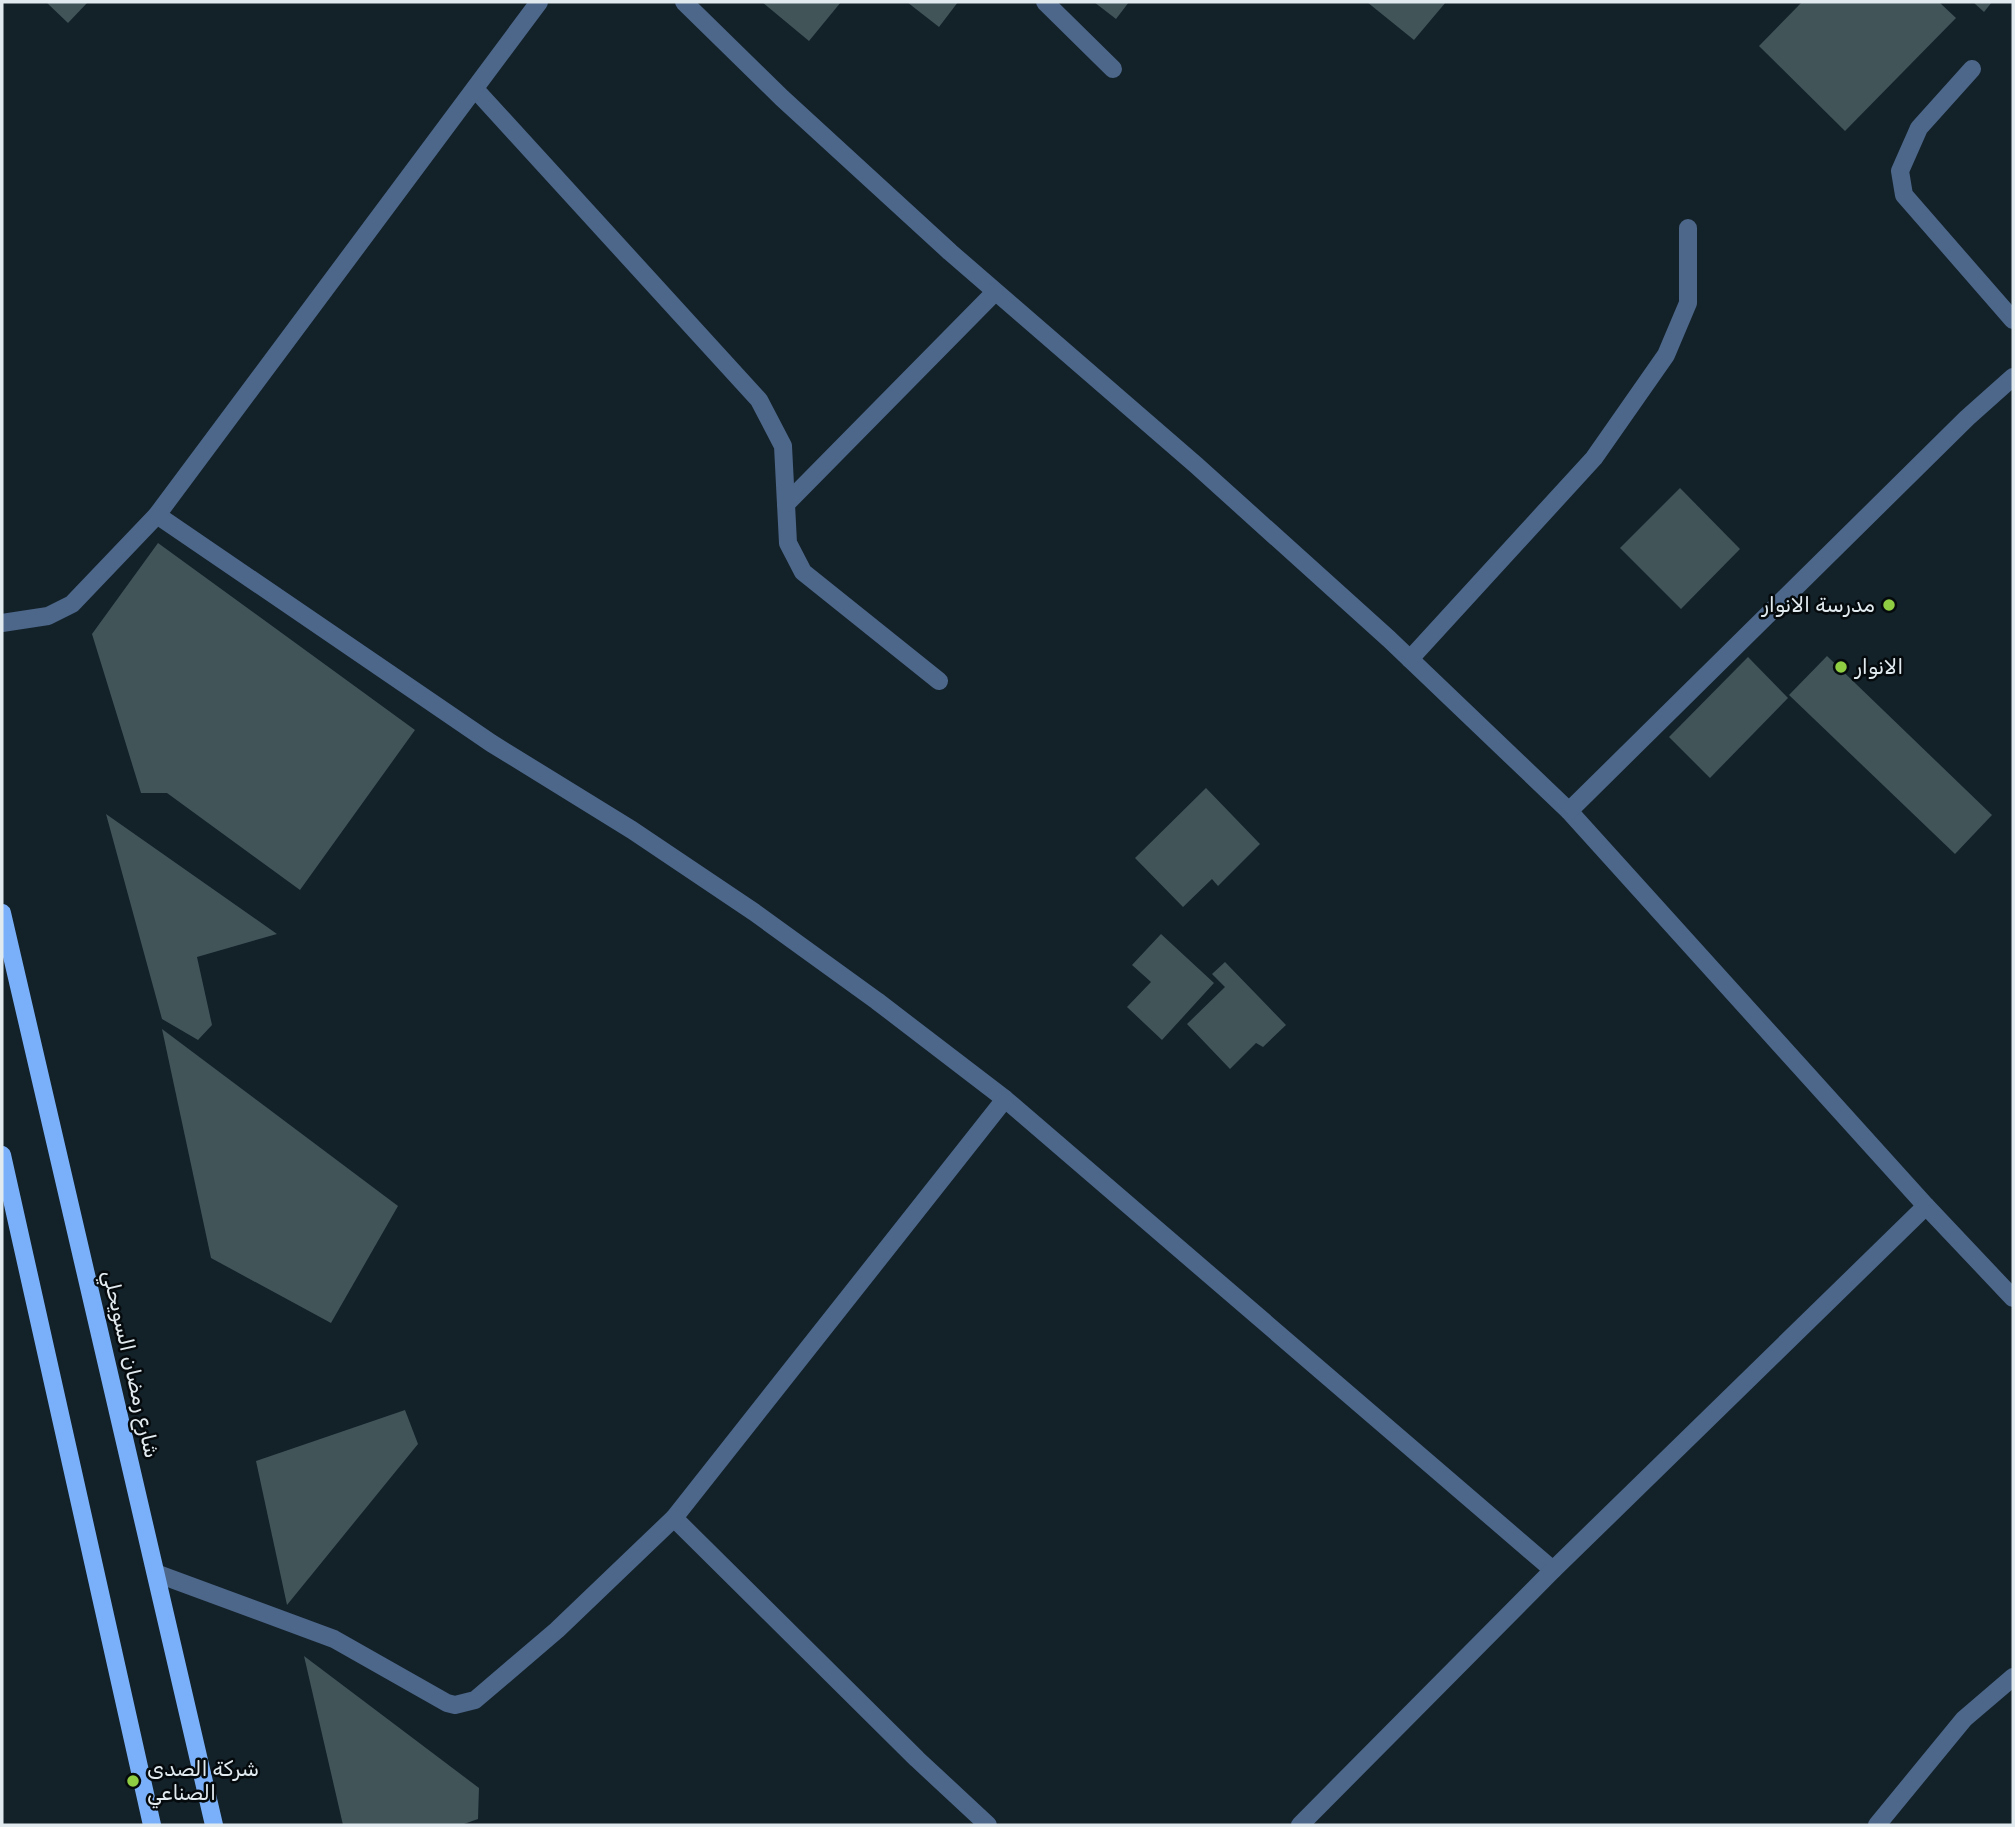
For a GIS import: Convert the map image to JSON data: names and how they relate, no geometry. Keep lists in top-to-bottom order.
{
  "streets": {
    "main road": ["شارع رمضان السويحلي"]
  },
  "places": ["مدرسة الانوار", "الانوار", "شركة الصدى الصناعي"]
}
